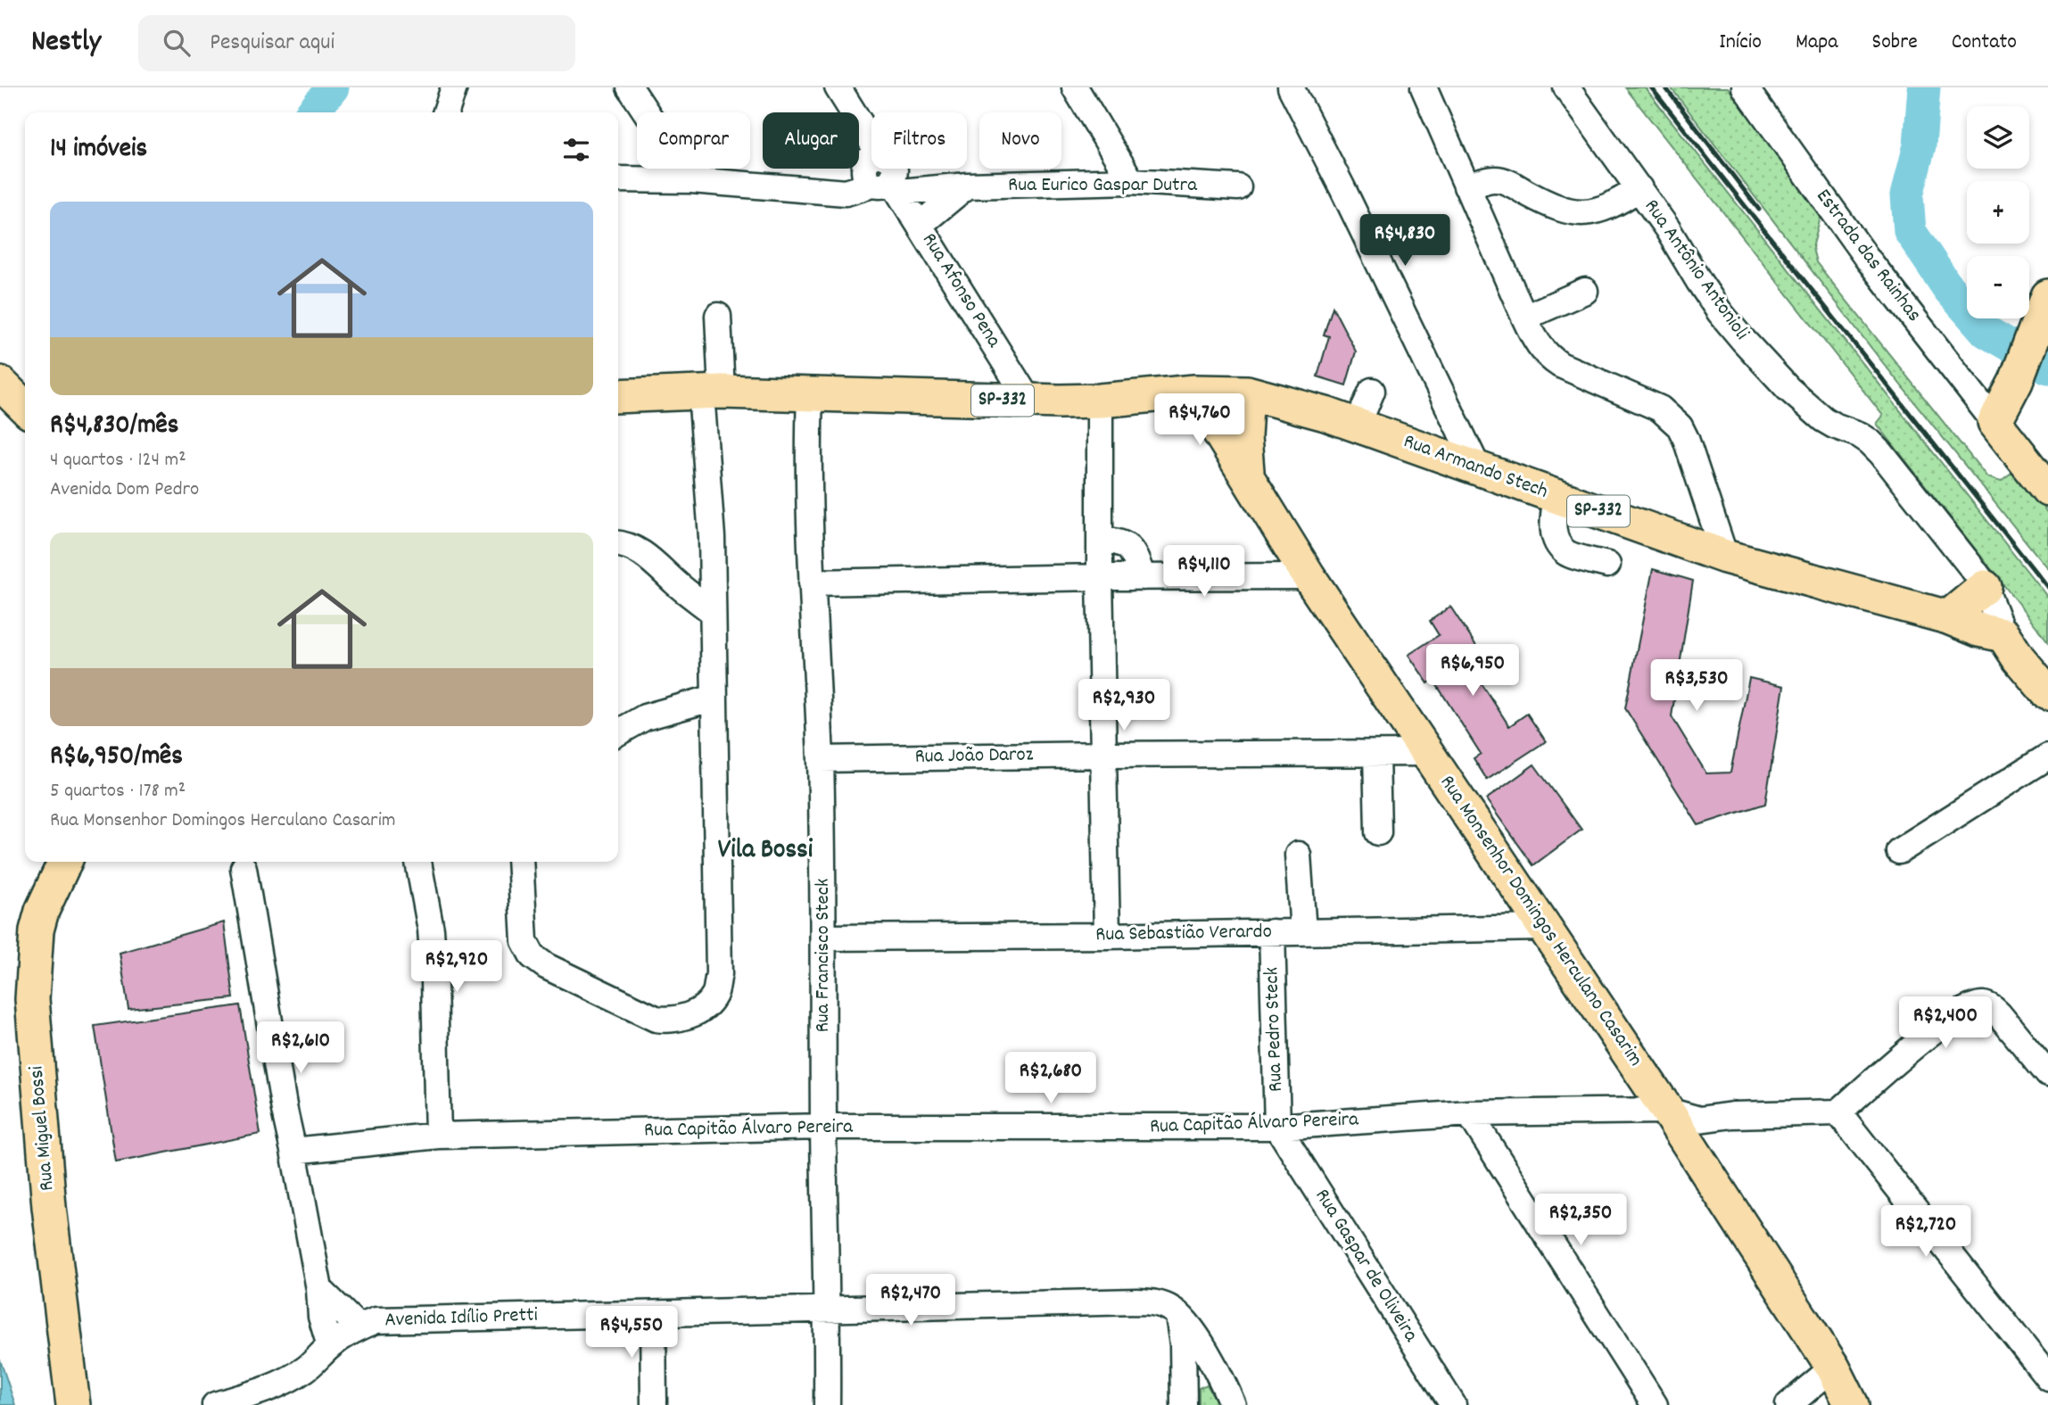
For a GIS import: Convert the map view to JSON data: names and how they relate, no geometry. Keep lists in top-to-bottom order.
{
  "streets": {
    "main road": [
      "SP-332",
      "Rua Armando Stech",
      "Rua Monsenhor Domingos Herculano Casarim",
      "Rua Miguel Bossi"
    ],
    "street": [
      "Rua Eurico Gaspar Dutra",
      "Estrada das Rainhas",
      "Rua Antônio Antonioli",
      "Rua Afonso Pena",
      "Rua João Daroz",
      "Rua Sebastião Verardo",
      "Rua Francisco Steck",
      "Rua Pedro Steck",
      "Rua Capitão Álvaro Pereira",
      "Rua Gaspar de Oliveira",
      "Avenida Idílio Pretti"
    ]
  },
  "crossings": [
    ["Rua Eurico Gaspar Dutra", "Rua Afonso Pena"],
    ["Rua Antônio Antonioli", "Rua Armando Stech"],
    ["Rua Afonso Pena", "SP-332"],
    ["SP-332", "Rua Armando Stech"],
    ["SP-332", "Rua Monsenhor Domingos Herculano Casarim"],
    ["SP-332", "Rua Francisco Steck"],
    ["Rua Armando Stech", "Rua Monsenhor Domingos Herculano Casarim"],
    ["Rua João Daroz", "Rua Monsenhor Domingos Herculano Casarim"],
    ["Rua João Daroz", "Rua Francisco Steck"],
    ["Rua Monsenhor Domingos Herculano Casarim", "Rua Sebastião Verardo"],
    ["Rua Monsenhor Domingos Herculano Casarim", "Rua Capitão Álvaro Pereira"],
    ["Rua Sebastião Verardo", "Rua Francisco Steck"],
    ["Rua Sebastião Verardo", "Rua Pedro Steck"],
    ["Rua Francisco Steck", "Rua Capitão Álvaro Pereira"],
    ["Rua Francisco Steck", "Avenida Idílio Pretti"],
    ["Rua Pedro Steck", "Rua Capitão Álvaro Pereira"],
    ["Rua Pedro Steck", "Rua Gaspar de Oliveira"],
    ["Rua Capitão Álvaro Pereira", "Rua Gaspar de Oliveira"]
  ],
  "districts": ["Vila Bossi"],
  "page": {
    "header": "Nestly",
    "search": "Pesquisar aqui",
    "nav": [
      "Início",
      "Mapa",
      "Sobre",
      "Contato"
    ],
    "map_buttons": ["+", "−"],
    "chip": [
      "Comprar",
      "Alugar",
      "Filtros",
      "Novo"
    ],
    "heading": "14 imóveis",
    "list": [
      {
        "name": "R$4,830/mês",
        "note": "4 quartos · 124 m² · Avenida Dom Pedro"
      },
      {
        "name": "R$6,950/mês",
        "note": "5 quartos · 178 m² · Rua Monsenhor Domingos Herculano Casarim"
      }
    ],
    "price": [
      "R$4,830",
      "R$4,760",
      "R$4,110",
      "R$6,950",
      "R$3,530",
      "R$2,930",
      "R$2,920",
      "R$2,400",
      "R$2,610",
      "R$2,680",
      "R$2,350",
      "R$2,720",
      "R$2,470",
      "R$4,550"
    ]
  }
}
